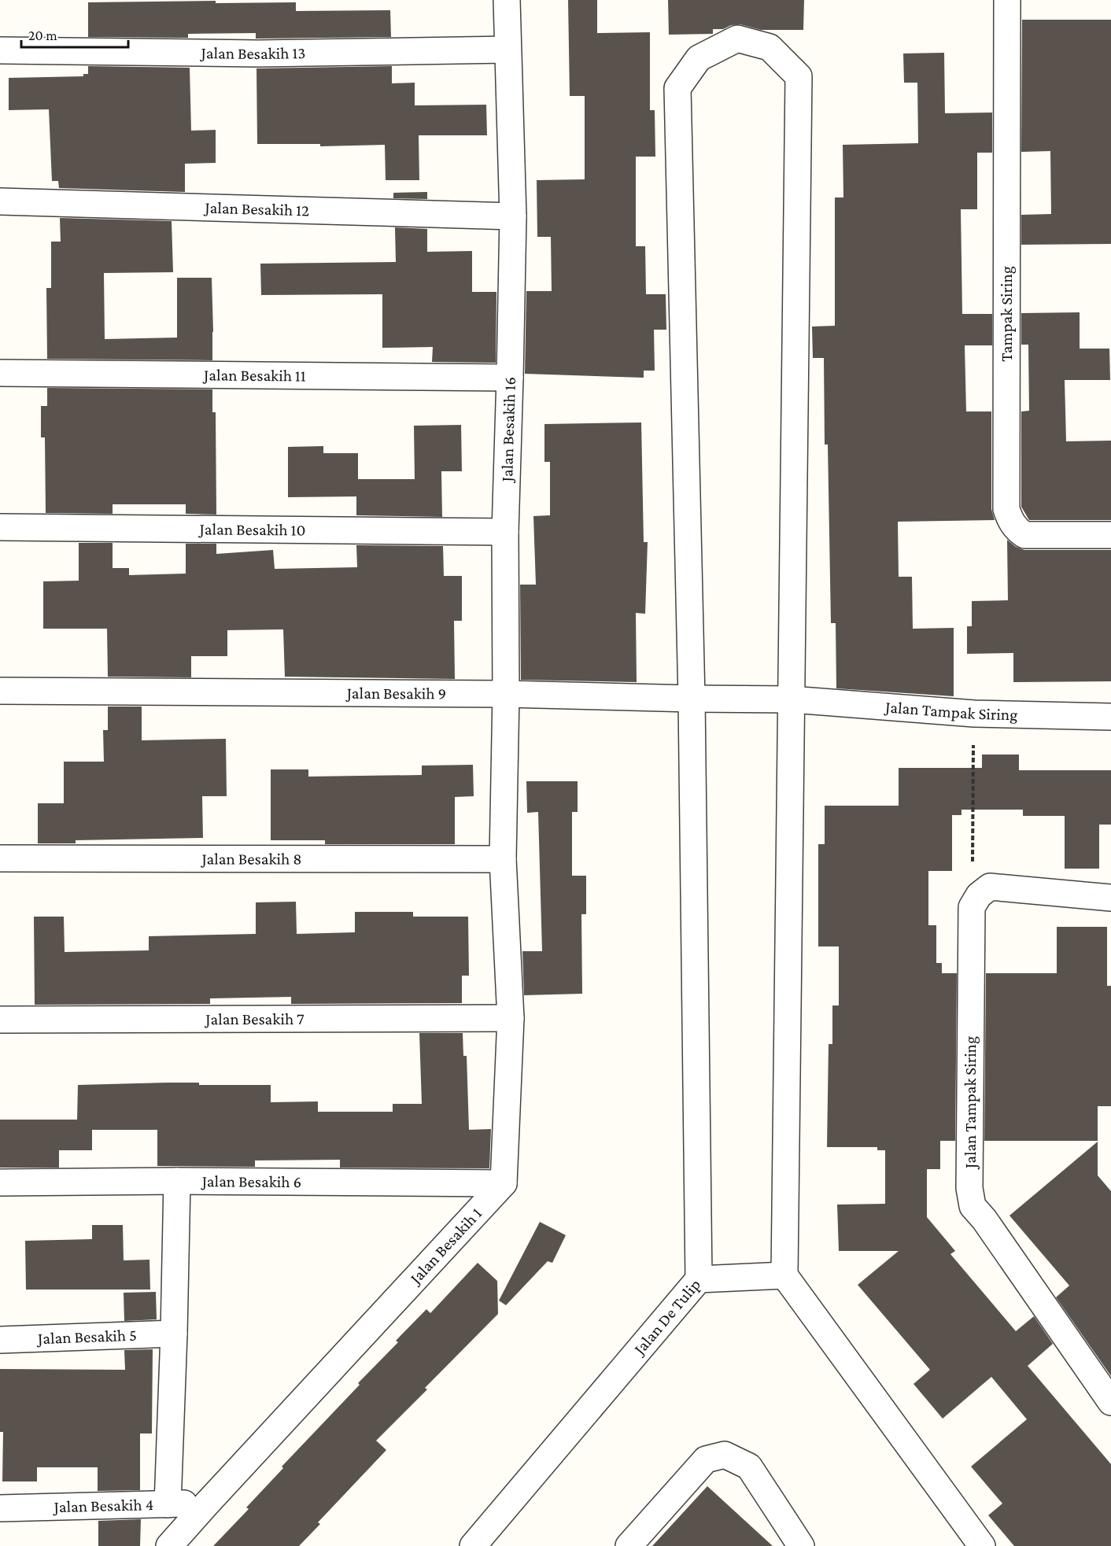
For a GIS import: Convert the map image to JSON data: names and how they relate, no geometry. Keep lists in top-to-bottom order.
{
  "streets": {
    "street": [
      "Jalan Besakih 13",
      "Jalan Besakih 12",
      "Tampak Siring",
      "Jalan Besakih 11",
      "Jalan Besakih 16",
      "Jalan Besakih 10",
      "Jalan Besakih 9",
      "Jalan Tampak Siring",
      "Jalan Besakih 8",
      "Jalan Besakih 7",
      "Jalan Besakih 6",
      "Jalan Besakih 1",
      "Jalan De Tulip",
      "Jalan Besakih 5",
      "Jalan Besakih 4"
    ]
  },
  "crossings": [
    ["Jalan Besakih 13", "Jalan Besakih 16"],
    ["Jalan Besakih 12", "Jalan Besakih 16"],
    ["Jalan Besakih 11", "Jalan Besakih 16"],
    ["Jalan Besakih 16", "Jalan Besakih 10"],
    ["Jalan Besakih 16", "Jalan Besakih 9"],
    ["Jalan Besakih 16", "Jalan Besakih 8"],
    ["Jalan Besakih 9", "Jalan Tampak Siring"],
    ["Jalan Besakih 6", "Jalan Besakih 1"],
    ["Jalan Besakih 1", "Jalan Besakih 4"]
  ],
  "scale_bar": "20 m"
}
